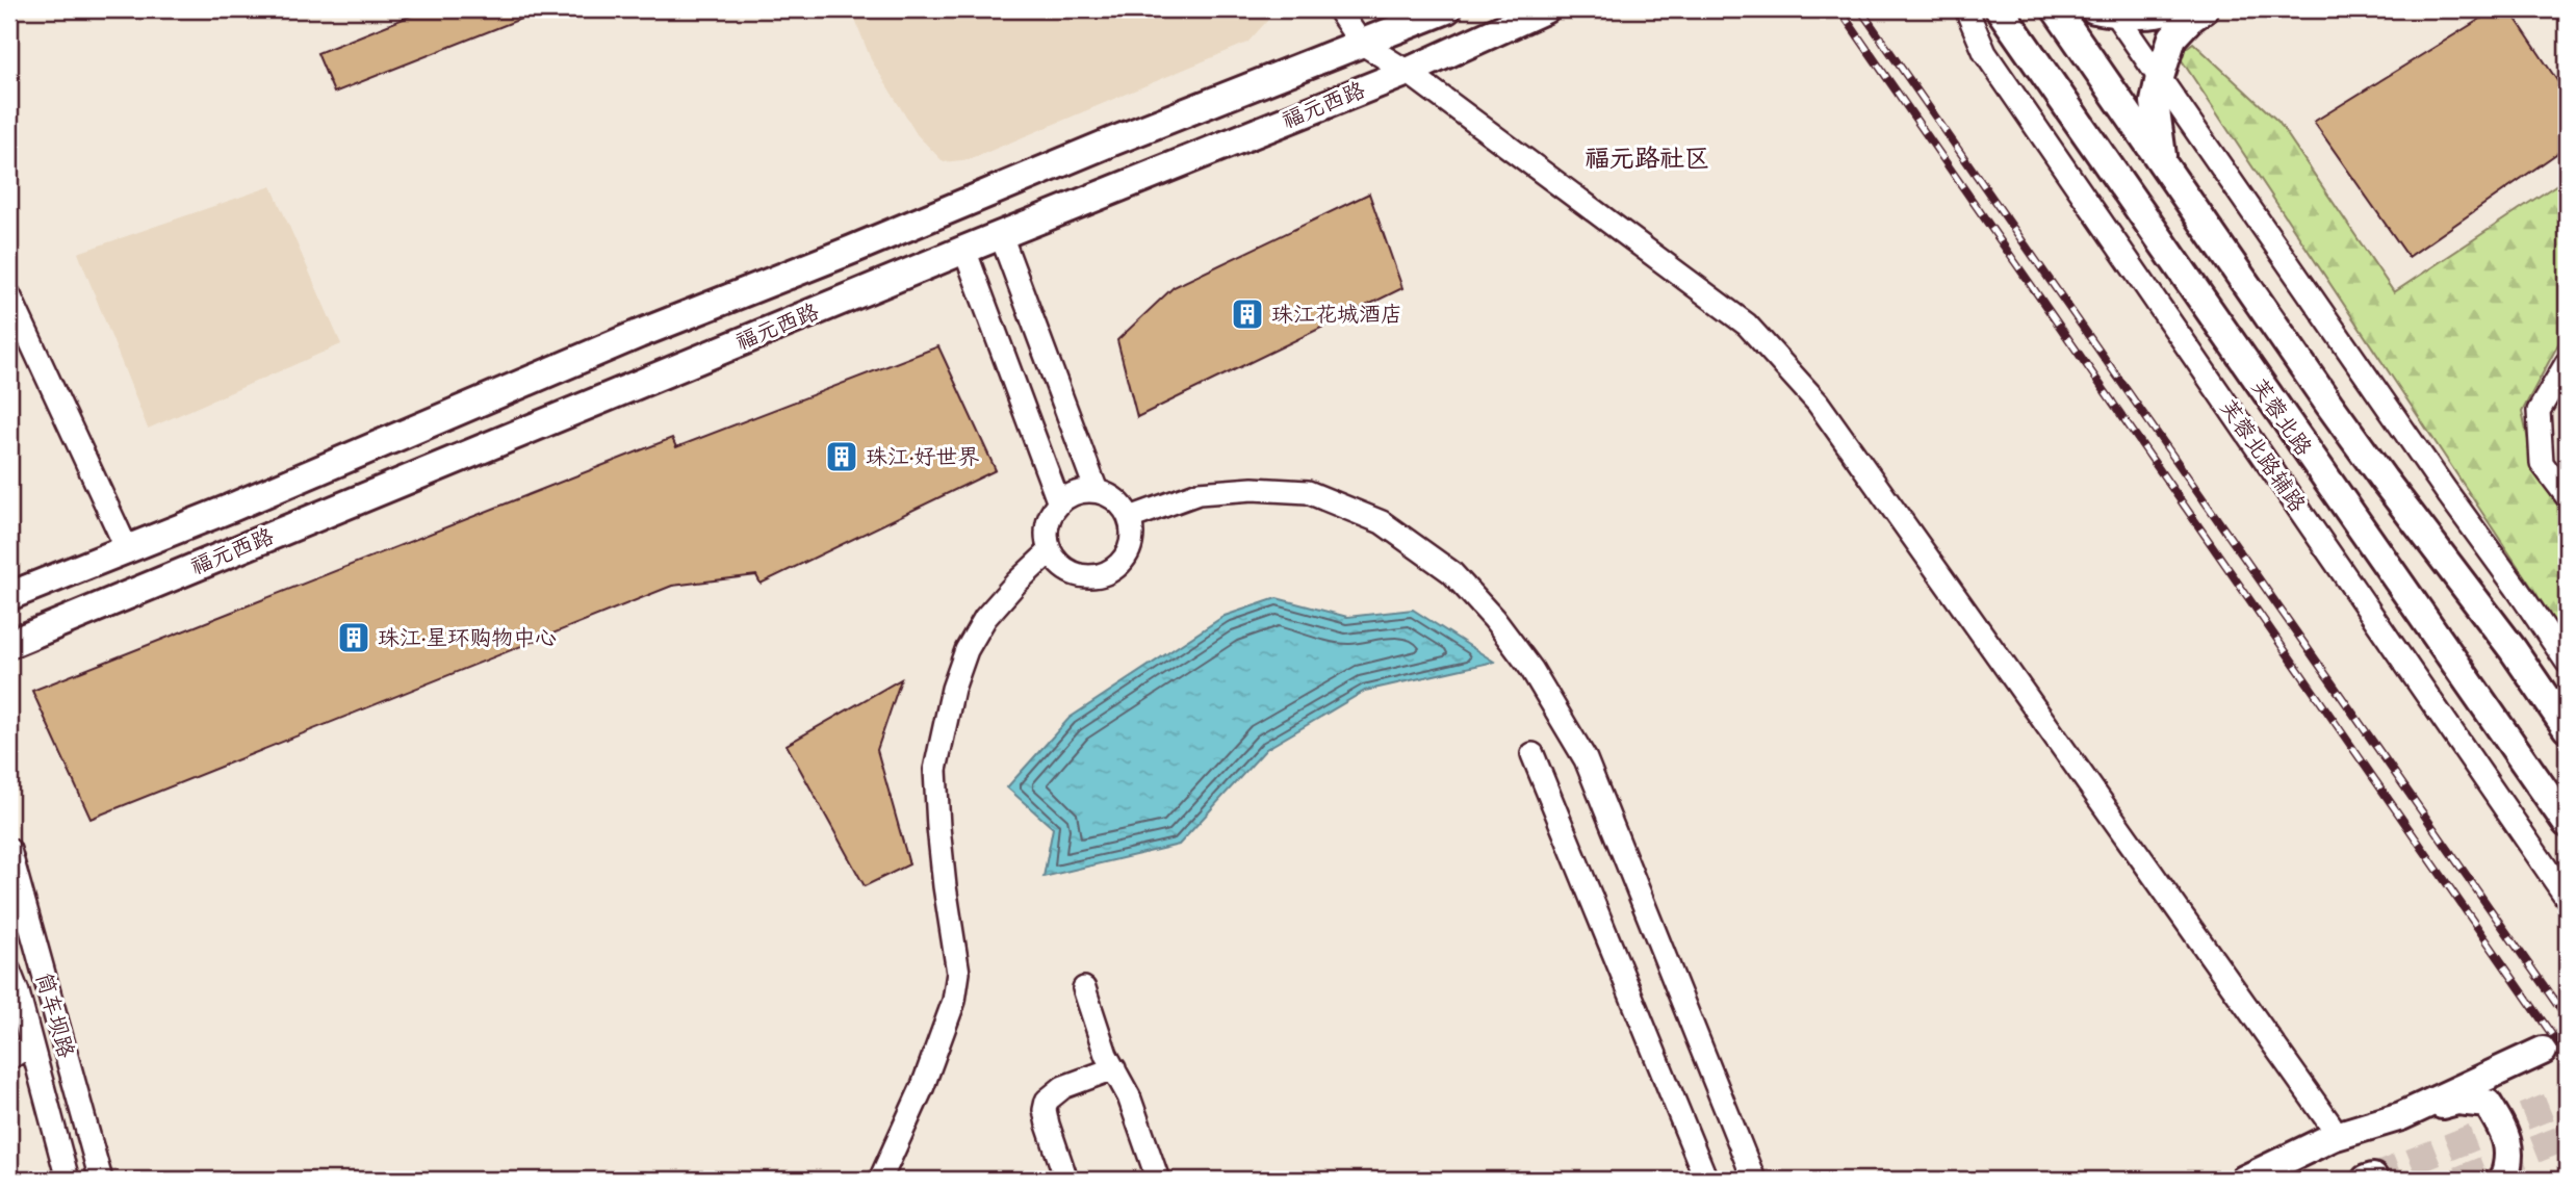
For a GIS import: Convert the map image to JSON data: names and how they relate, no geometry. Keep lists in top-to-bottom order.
{
  "streets": {
    "main road": ["福元西路", "芙蓉北路"],
    "street": ["芙蓉北路辅路", "筒车坝路"]
  },
  "districts": ["福元路社区"],
  "places": {
    "building": ["珠江花城酒店", "珠江·好世界", "珠江·星环购物中心"]
  }
}
